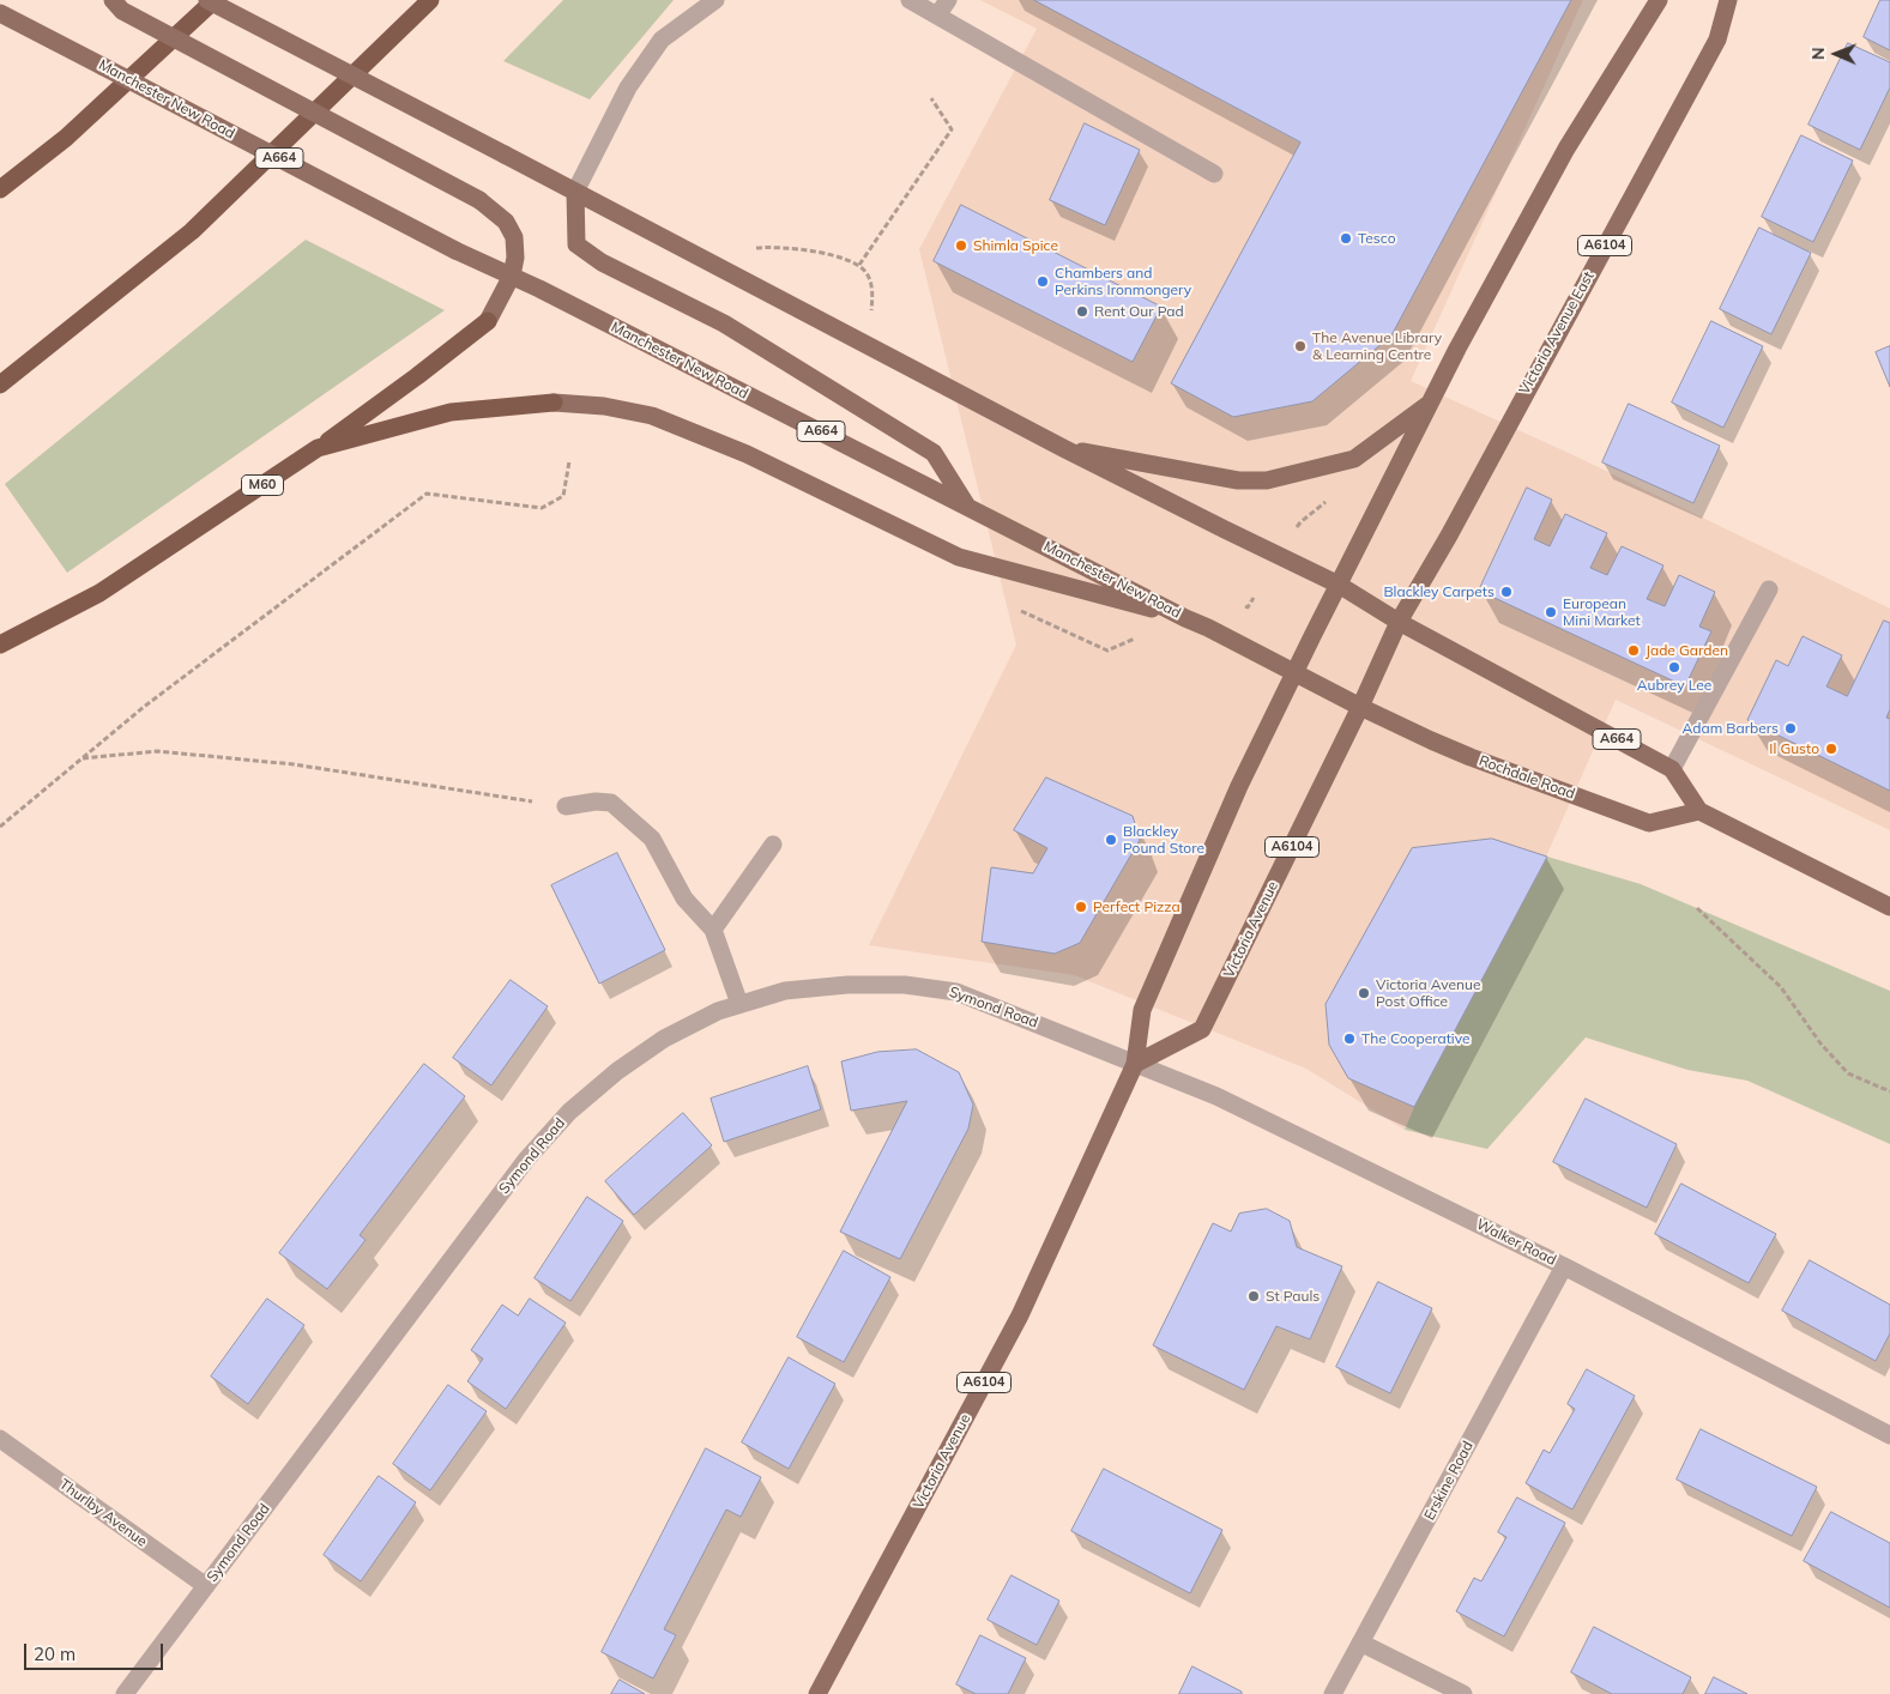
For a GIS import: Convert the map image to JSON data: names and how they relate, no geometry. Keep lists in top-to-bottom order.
{
  "streets": {
    "highway": ["M60"],
    "main road": [
      "Manchester New Road",
      "A664",
      "A6104",
      "Victoria Avenue East",
      "Rochdale Road",
      "Victoria Avenue"
    ],
    "street": [
      "Symond Road",
      "Walker Road",
      "Erskine Road",
      "Thurlby Avenue"
    ]
  },
  "crossings": [
    ["Manchester New Road", "Rochdale Road"],
    ["Manchester New Road", "Victoria Avenue"],
    ["A664", "A6104"],
    ["A664", "Victoria Avenue East"],
    ["A664", "Rochdale Road"],
    ["A664", "Victoria Avenue"],
    ["A6104", "Victoria Avenue"],
    ["Victoria Avenue East", "Victoria Avenue"],
    ["Rochdale Road", "Victoria Avenue"],
    ["Victoria Avenue", "Symond Road"],
    ["Victoria Avenue", "Walker Road"],
    ["Symond Road", "Walker Road"],
    ["Symond Road", "Thurlby Avenue"],
    ["Walker Road", "Erskine Road"]
  ],
  "places": [
    "Tesco",
    "Shimla Spice",
    "Chambers and Perkins Ironmongery",
    "Rent Our Pad",
    "The Avenue Library & Learning Centre",
    "Blackley Carpets",
    "European Mini Market",
    "Jade Garden",
    "Aubrey Lee",
    "Adam Barbers",
    "Il Gusto",
    "Blackley Pound Store",
    "Perfect Pizza",
    "Victoria Avenue Post Office",
    "The Cooperative",
    "St Pauls"
  ],
  "scale_bar": "20 m",
  "north": "left"
}
